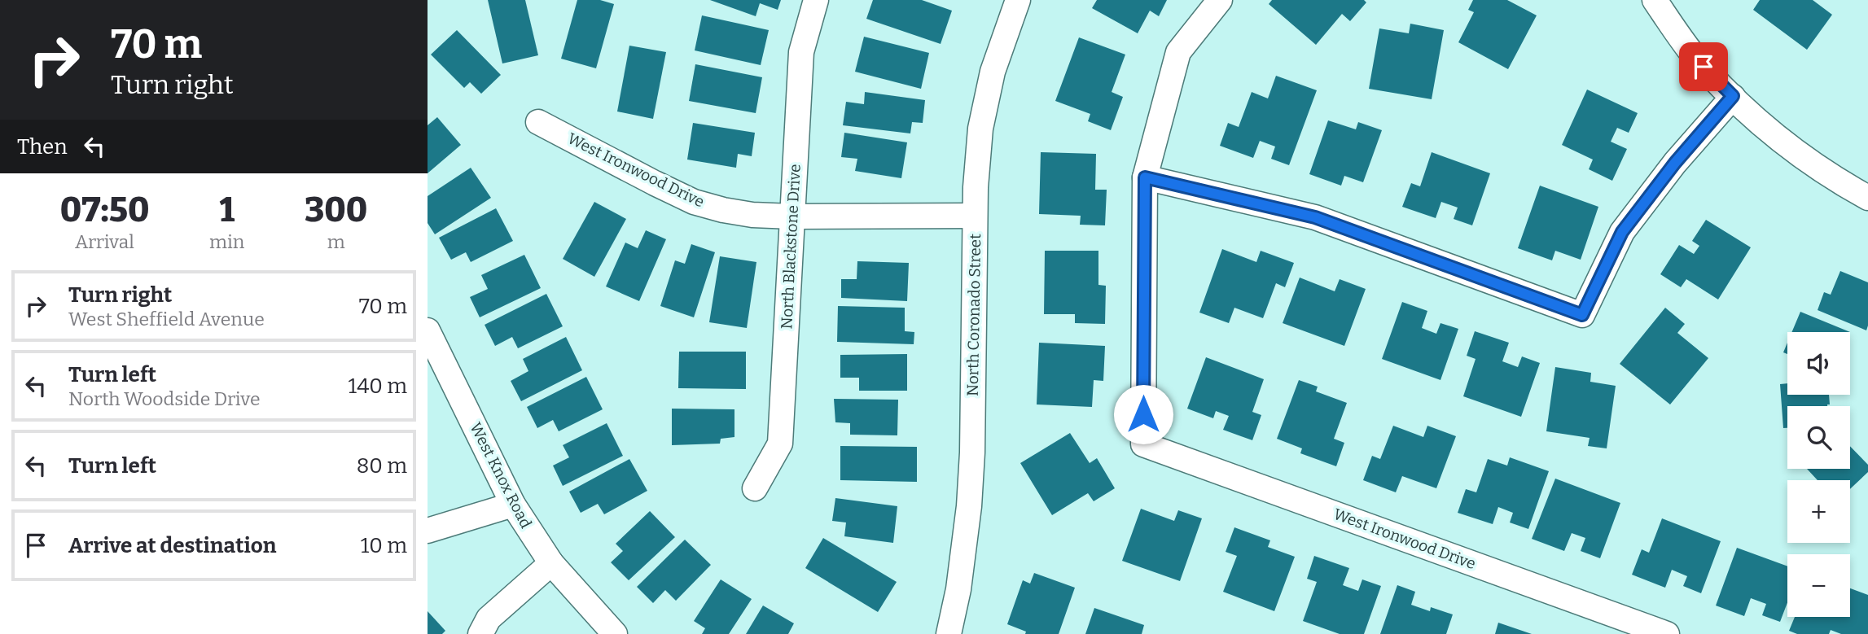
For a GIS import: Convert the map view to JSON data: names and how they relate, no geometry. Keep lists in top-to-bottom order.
{
  "streets": {
    "street": [
      "West Ironwood Drive",
      "North Blackstone Drive",
      "North Coronado Street",
      "West Knox Road"
    ]
  },
  "crossings": [
    ["West Ironwood Drive", "North Blackstone Drive"],
    ["West Ironwood Drive", "North Coronado Street"]
  ],
  "page": {
    "turn": ["70 m", "Turn right"],
    "then": "Then",
    "eta": [
      "07:50",
      "Arrival",
      "1",
      "min",
      "300",
      "m"
    ],
    "list": [
      {
        "name": "Turn right",
        "note": "West Sheffield Avenue",
        "value": "70 m"
      },
      {
        "name": "Turn left",
        "note": "North Woodside Drive",
        "value": "140 m"
      },
      {
        "name": "Turn left",
        "value": "80 m"
      },
      {
        "name": "Arrive at destination",
        "value": "10 m"
      }
    ],
    "map_buttons": ["+", "−"]
  }
}
